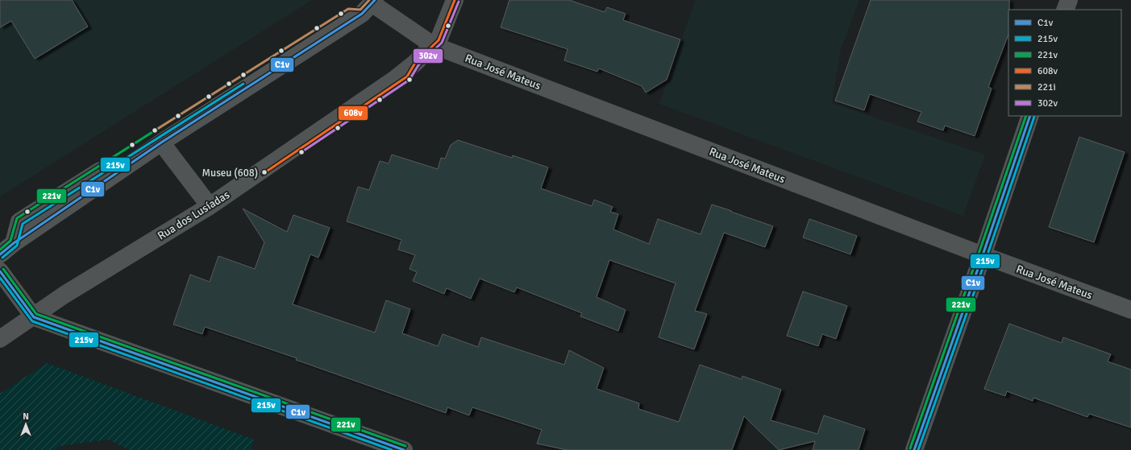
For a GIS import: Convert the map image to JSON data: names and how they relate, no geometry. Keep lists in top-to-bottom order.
{
  "streets": {
    "street": ["Rua José Mateus", "Rua dos Lusíadas"]
  },
  "crossings": [
    ["Rua José Mateus", "Rua dos Lusíadas"]
  ],
  "places": ["Museu (608)"],
  "lines": [
    "transit line C1v",
    "transit line 608v",
    "transit line 221i",
    "transit line 302v",
    "transit line 215v",
    "transit line 221v"
  ],
  "legend": [
    "C1v",
    "215v",
    "221v",
    "608v",
    "221i",
    "302v"
  ],
  "north": "top"
}
